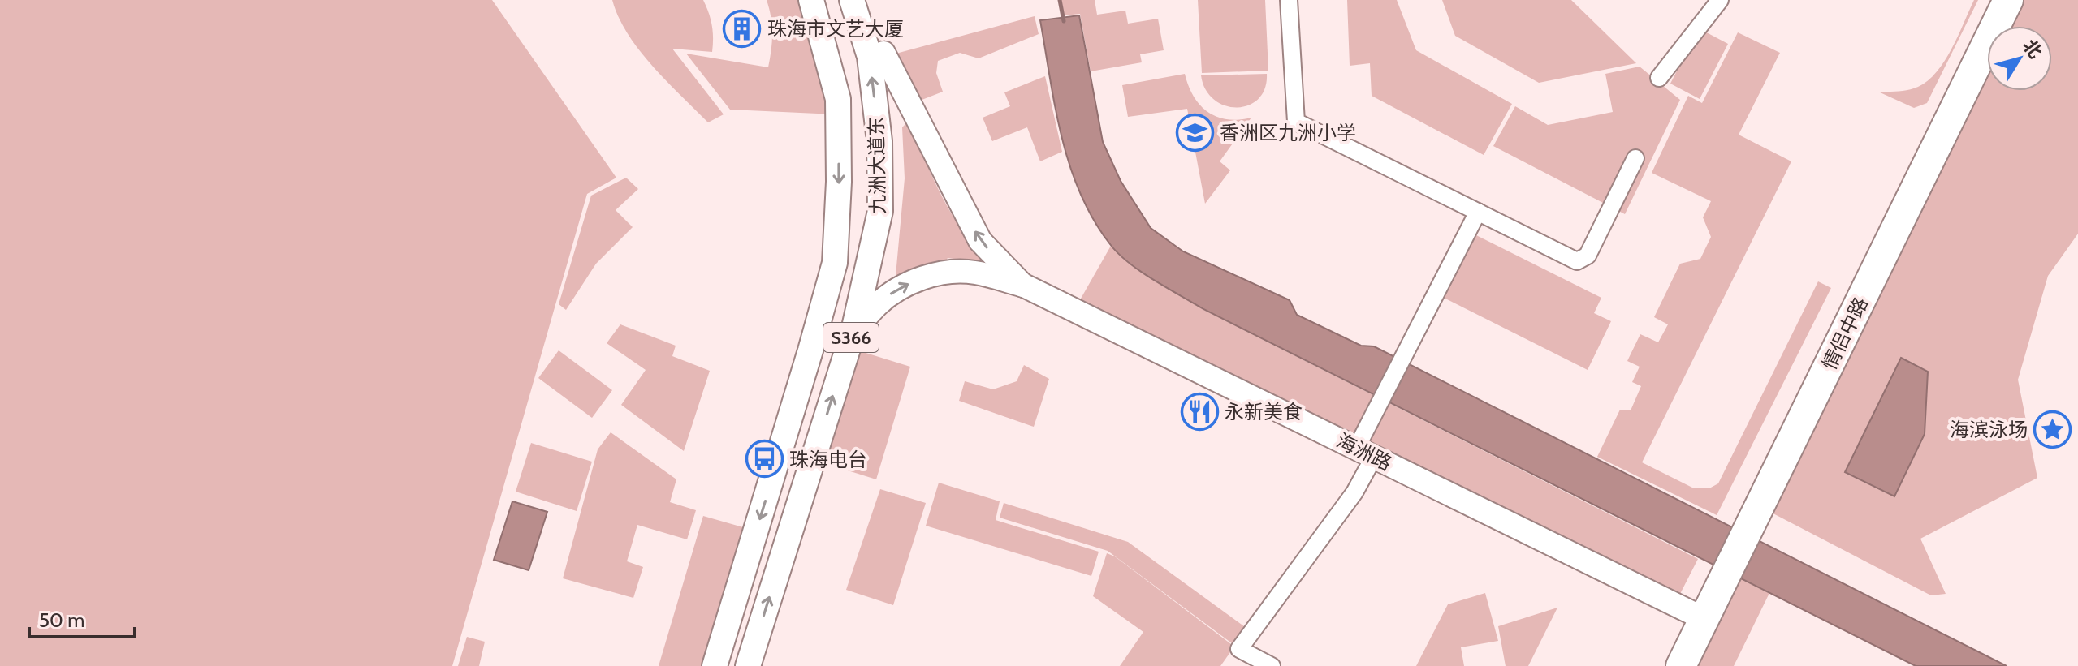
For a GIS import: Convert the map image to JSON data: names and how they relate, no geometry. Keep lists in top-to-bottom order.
{
  "streets": {
    "highway": ["情侣中路"],
    "main road": ["九洲大道东", "S366"],
    "street": ["海洲路"]
  },
  "crossings": [
    ["情侣中路", "海洲路"]
  ],
  "places": {
    "building": ["珠海市文艺大厦"],
    "school or university": ["香洲区九洲小学"],
    "restaurant": ["永新美食"],
    "place": ["海滨泳场"],
    "bus stop": ["珠海电台"]
  },
  "scale_bar": "50 m",
  "north": "top right"
}
